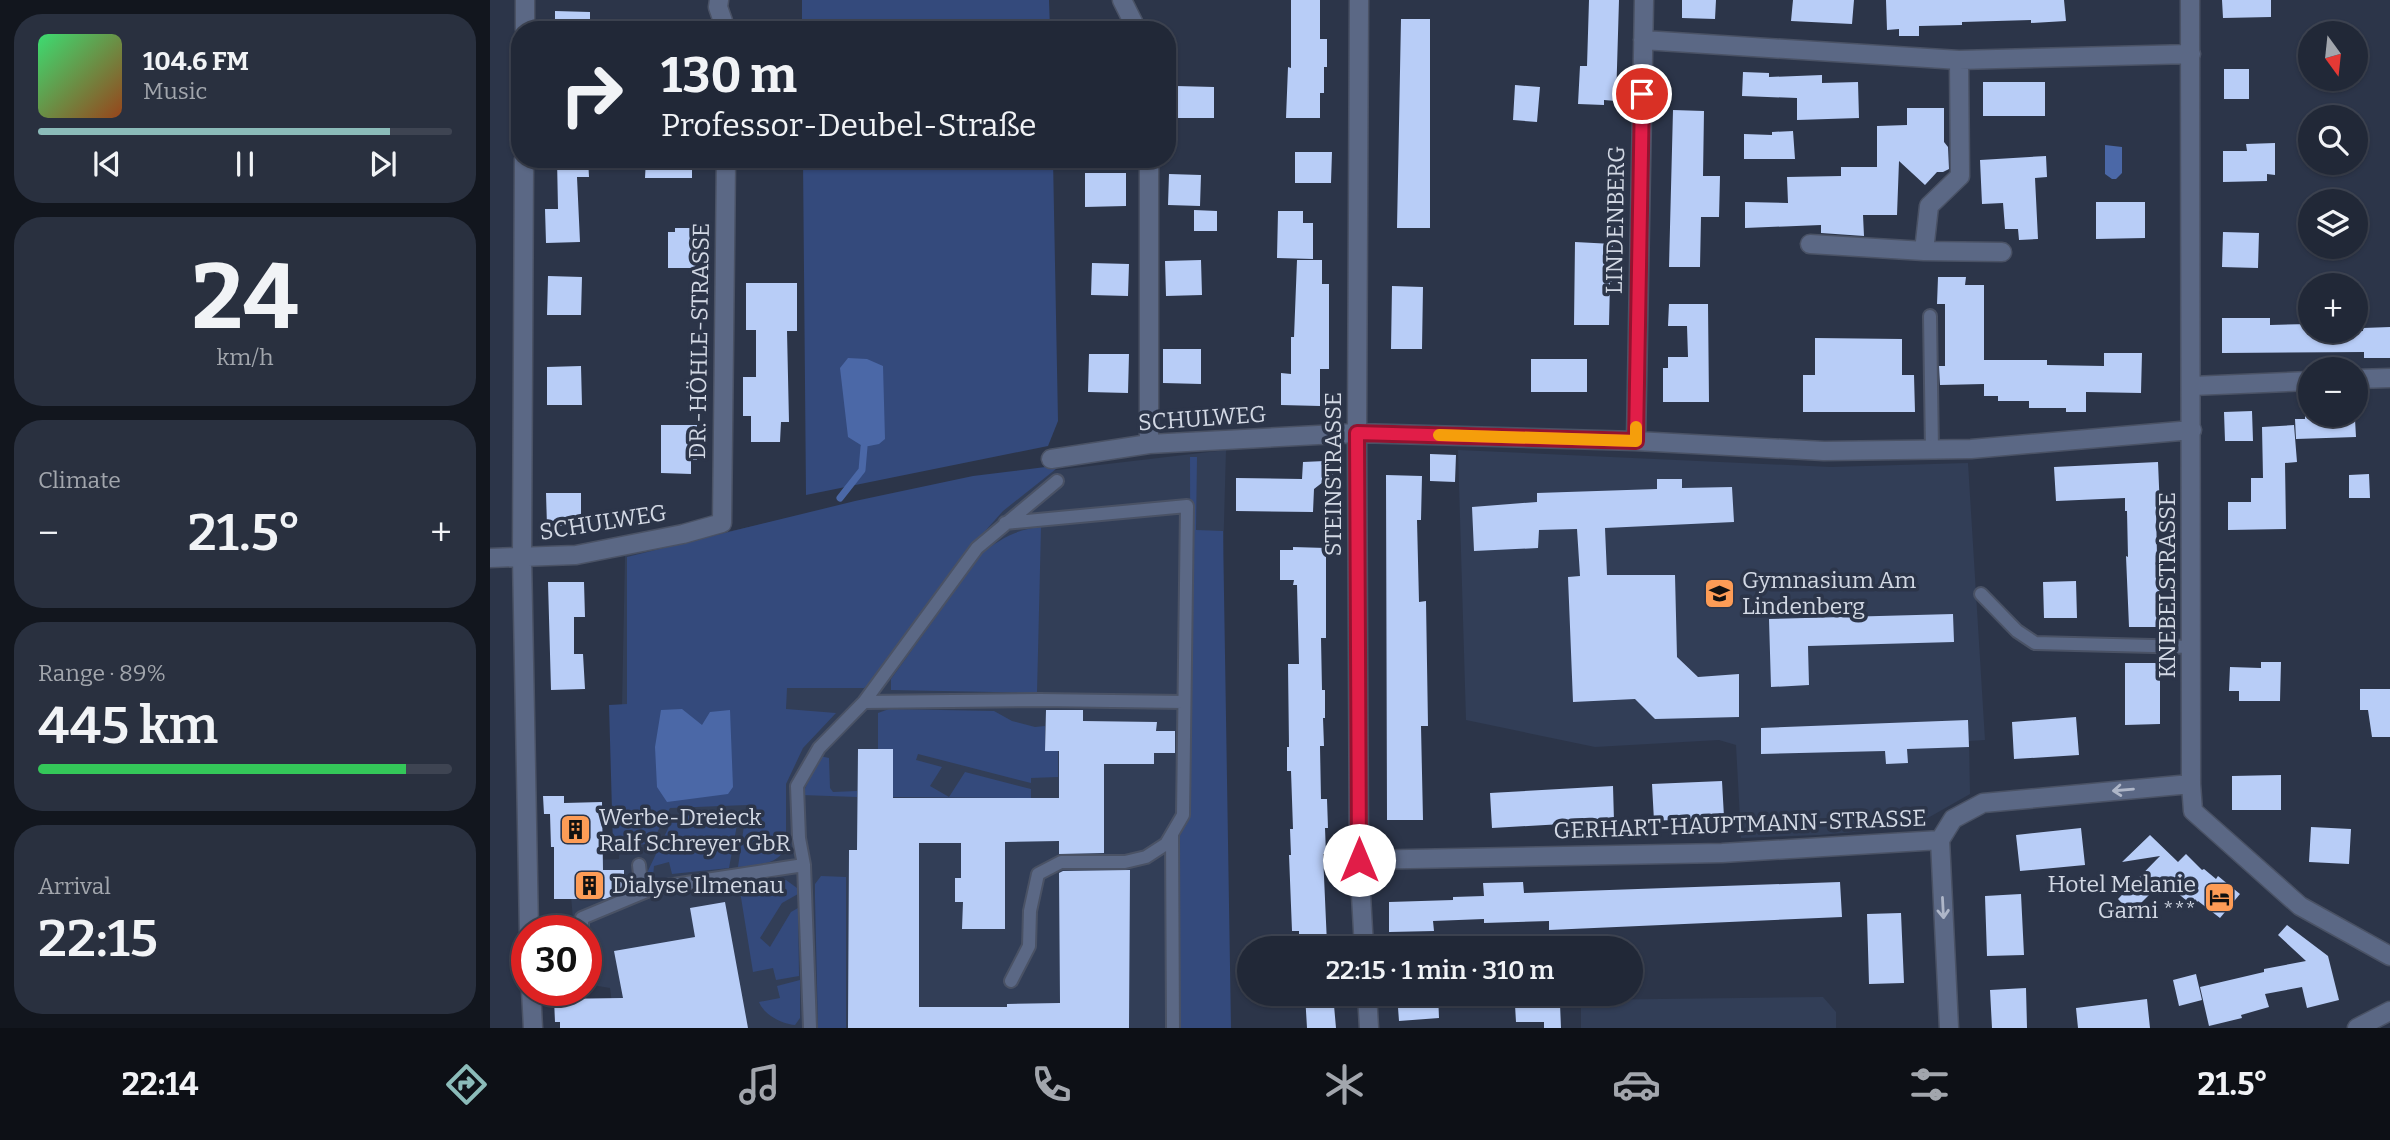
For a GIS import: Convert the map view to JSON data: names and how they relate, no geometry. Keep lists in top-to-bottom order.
{
  "streets": {
    "street": [
      "LINDENBERG",
      "DR.-HÖHLE-STRASSE",
      "SCHULWEG",
      "STEINSTRASSE",
      "KNEBELSTRASSE",
      "GERHART-HAUPTMANN-STRASSE"
    ]
  },
  "crossings": [
    ["LINDENBERG", "SCHULWEG"],
    ["DR.-HÖHLE-STRASSE", "SCHULWEG"],
    ["SCHULWEG", "STEINSTRASSE"],
    ["SCHULWEG", "KNEBELSTRASSE"],
    ["STEINSTRASSE", "GERHART-HAUPTMANN-STRASSE"],
    ["KNEBELSTRASSE", "GERHART-HAUPTMANN-STRASSE"]
  ],
  "places": {
    "school or university": ["Gymnasium Am Lindenberg"],
    "building": ["Werbe-Dreieck Ralf Schreyer GbR", "Dialyse Ilmenau"],
    "hotel": ["Hotel Melanie Garni ***"]
  },
  "north": "bottom",
  "page": {
    "map_buttons": ["+", "−"],
    "turn": ["130 m", "Professor-Deubel-Straße"],
    "song": ["104.6 FM", "Music"],
    "tile": [
      ["24", "km/h"],
      "Climate",
      ["Range · 89%", "445 km"],
      ["Arrival", "22:15"]
    ],
    "heat": ["−", "21.5°", "+"],
    "limit": "30",
    "trip": "22:15 · 1 min · 310 m",
    "tabs": ["22:14", "21.5°"]
  }
}
